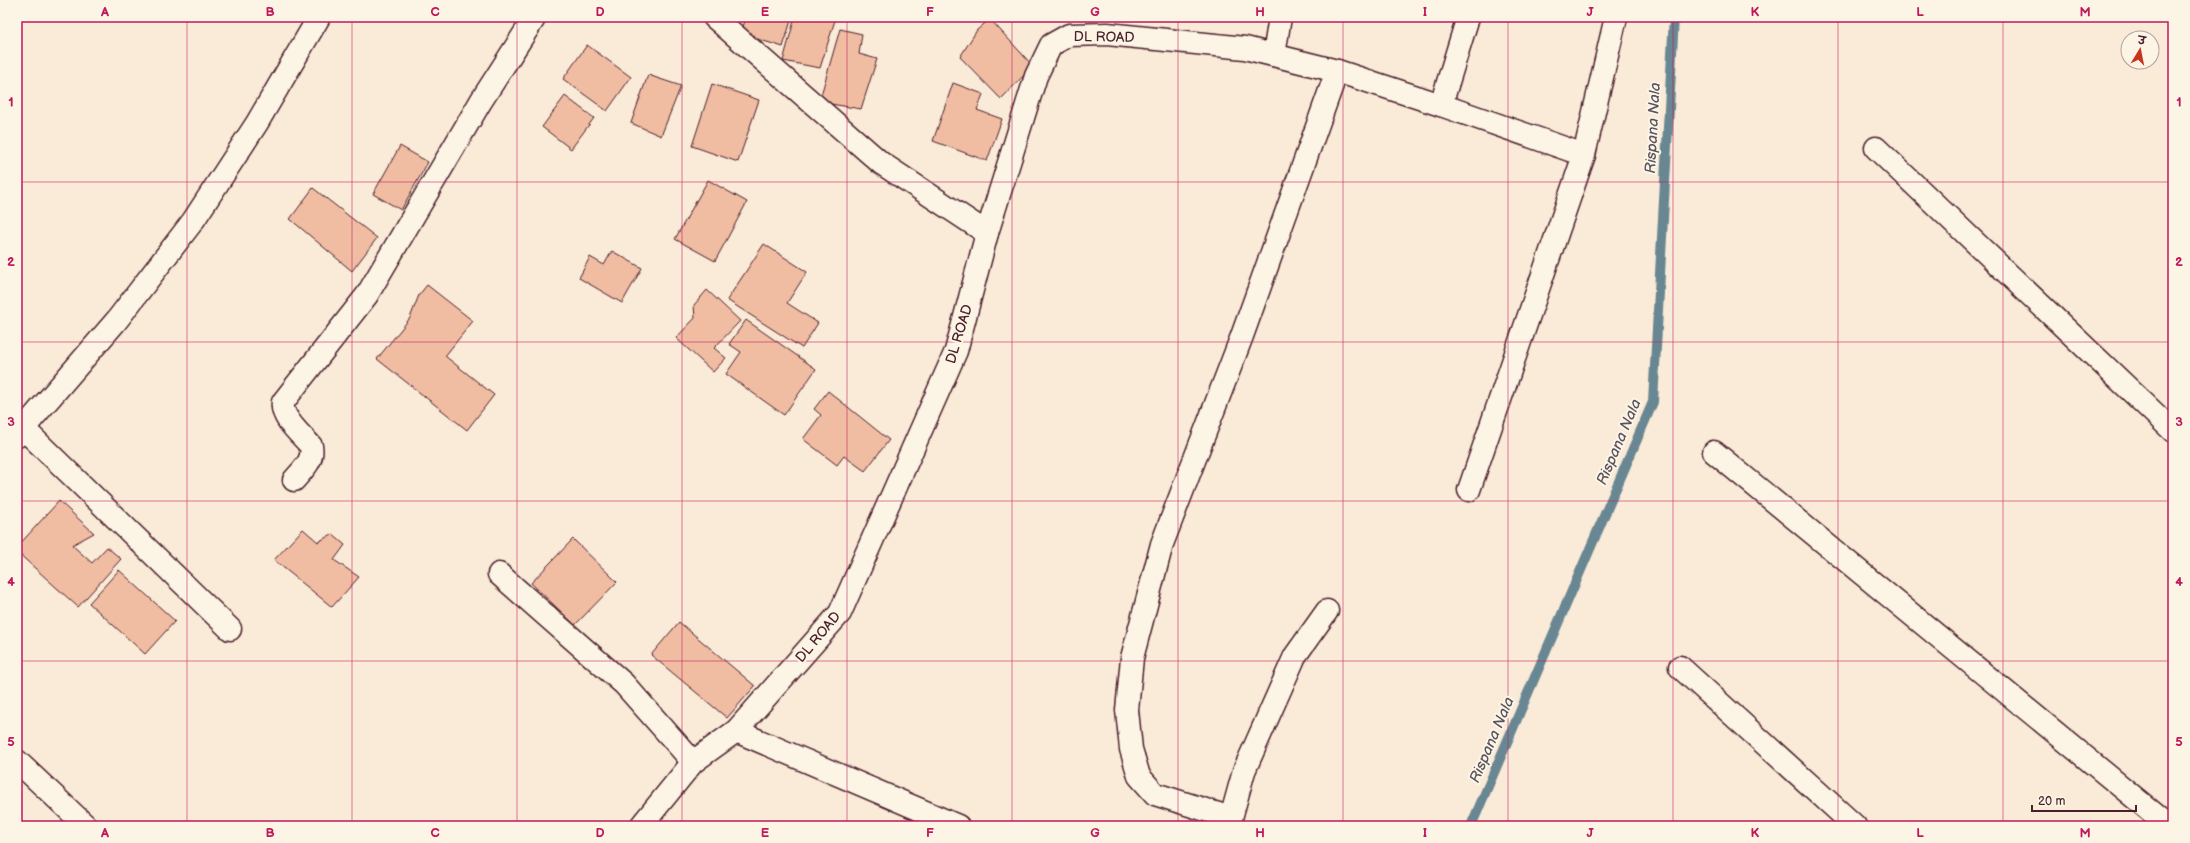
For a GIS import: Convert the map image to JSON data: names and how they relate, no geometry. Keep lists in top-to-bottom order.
{
  "streets": {
    "street": ["DL ROAD"]
  },
  "water": ["Rispana Nala"],
  "scale_bar": "20 m",
  "north": "top",
  "grid": {
    "columns": [
      "A",
      "B",
      "C",
      "D",
      "E",
      "F",
      "G",
      "H",
      "I",
      "J",
      "K",
      "L",
      "M"
    ],
    "rows": [
      "1",
      "2",
      "3",
      "4",
      "5"
    ]
  }
}
